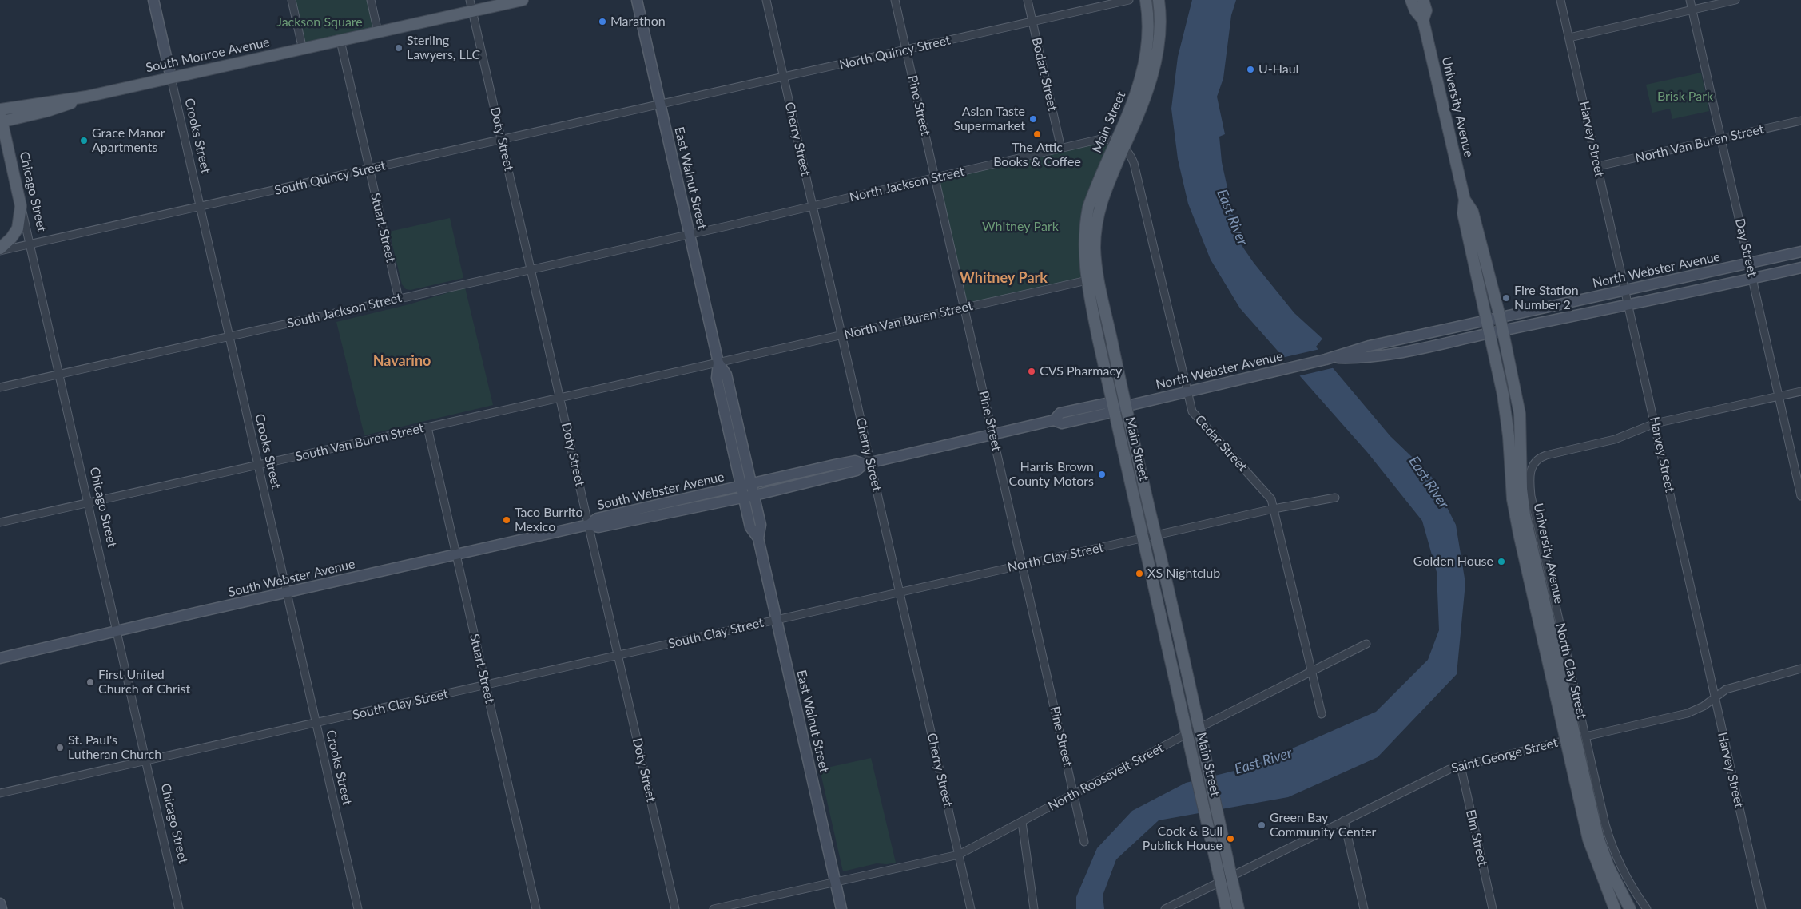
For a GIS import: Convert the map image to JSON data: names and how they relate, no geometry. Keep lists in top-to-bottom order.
{
  "streets": {
    "main road": [
      "South Monroe Avenue",
      "University Avenue",
      "Main Street",
      "Crooks Street",
      "East Walnut Street",
      "Chicago Street",
      "North Webster Avenue",
      "South Webster Avenue"
    ],
    "street": [
      "North Quincy Street",
      "Bodart Street",
      "Pine Street",
      "Doty Street",
      "Cherry Street",
      "Harvey Street",
      "North Van Buren Street",
      "South Quincy Street",
      "North Jackson Street",
      "Stuart Street",
      "Day Street",
      "South Jackson Street",
      "South Van Buren Street",
      "Cedar Street",
      "North Clay Street",
      "South Clay Street",
      "Saint George Street",
      "North Roosevelt Street",
      "Elm Street"
    ]
  },
  "crossings": [
    ["North Quincy Street", "Bodart Street"],
    ["North Quincy Street", "Pine Street"],
    ["North Quincy Street", "Cherry Street"],
    ["North Quincy Street", "South Quincy Street"],
    ["North Quincy Street", "East Walnut Street"],
    ["South Monroe Avenue", "Crooks Street"],
    ["South Monroe Avenue", "Doty Street"],
    ["South Monroe Avenue", "Chicago Street"],
    ["South Monroe Avenue", "Stuart Street"],
    ["Bodart Street", "North Jackson Street"],
    ["Pine Street", "North Van Buren Street"],
    ["Pine Street", "North Jackson Street"],
    ["Pine Street", "North Webster Avenue"],
    ["Pine Street", "North Clay Street"],
    ["Pine Street", "North Roosevelt Street"],
    ["University Avenue", "North Webster Avenue"],
    ["University Avenue", "Saint George Street"],
    ["Main Street", "North Van Buren Street"],
    ["Main Street", "North Jackson Street"],
    ["Main Street", "North Webster Avenue"],
    ["Main Street", "Cedar Street"],
    ["Main Street", "North Clay Street"],
    ["Main Street", "Saint George Street"],
    ["Main Street", "North Roosevelt Street"],
    ["Crooks Street", "South Quincy Street"],
    ["Crooks Street", "South Jackson Street"],
    ["Crooks Street", "South Van Buren Street"],
    ["Crooks Street", "South Webster Avenue"],
    ["Crooks Street", "South Clay Street"],
    ["Doty Street", "South Quincy Street"],
    ["Doty Street", "South Jackson Street"],
    ["Doty Street", "South Van Buren Street"],
    ["Doty Street", "South Webster Avenue"],
    ["Doty Street", "South Clay Street"],
    ["Cherry Street", "North Van Buren Street"],
    ["Cherry Street", "North Jackson Street"],
    ["Cherry Street", "North Webster Avenue"],
    ["Cherry Street", "North Clay Street"],
    ["Cherry Street", "North Roosevelt Street"],
    ["Harvey Street", "North Van Buren Street"],
    ["Harvey Street", "North Webster Avenue"],
    ["Harvey Street", "North Clay Street"],
    ["North Van Buren Street", "East Walnut Street"],
    ["North Van Buren Street", "Day Street"],
    ["North Van Buren Street", "South Van Buren Street"],
    ["South Quincy Street", "East Walnut Street"],
    ["South Quincy Street", "Chicago Street"],
    ["South Quincy Street", "Stuart Street"],
    ["East Walnut Street", "North Jackson Street"],
    ["East Walnut Street", "North Webster Avenue"],
    ["East Walnut Street", "South Jackson Street"],
    ["East Walnut Street", "South Van Buren Street"],
    ["East Walnut Street", "South Webster Avenue"],
    ["East Walnut Street", "North Clay Street"],
    ["East Walnut Street", "South Clay Street"],
    ["East Walnut Street", "North Roosevelt Street"],
    ["North Jackson Street", "South Jackson Street"],
    ["North Jackson Street", "Cedar Street"],
    ["Chicago Street", "South Jackson Street"],
    ["Chicago Street", "South Van Buren Street"],
    ["Chicago Street", "South Webster Avenue"],
    ["Chicago Street", "South Clay Street"],
    ["Stuart Street", "South Jackson Street"],
    ["Stuart Street", "South Van Buren Street"],
    ["Stuart Street", "South Webster Avenue"],
    ["Stuart Street", "South Clay Street"],
    ["Day Street", "North Webster Avenue"],
    ["Day Street", "North Clay Street"],
    ["North Webster Avenue", "Cedar Street"],
    ["North Webster Avenue", "South Webster Avenue"],
    ["Cedar Street", "North Clay Street"],
    ["Cedar Street", "North Roosevelt Street"],
    ["North Clay Street", "South Clay Street"],
    ["Saint George Street", "Elm Street"]
  ],
  "districts": ["Whitney Park", "Navarino"],
  "water": ["East River"],
  "parks": ["Jackson Square", "Brisk Park", "Whitney Park"],
  "places": [
    "Marathon",
    "Sterling Lawyers, LLC",
    "U-Haul",
    "Asian Taste Supermarket",
    "The Attic Books & Coffee",
    "Grace Manor Apartments",
    "Fire Station Number 2",
    "CVS Pharmacy",
    "Harris Brown County Motors",
    "Taco Burrito Mexico",
    "Golden House",
    "XS Nightclub",
    "First United Church of Christ",
    "St. Paul's Lutheran Church",
    "Green Bay Community Center",
    "Cock & Bull Publick House"
  ]
}
